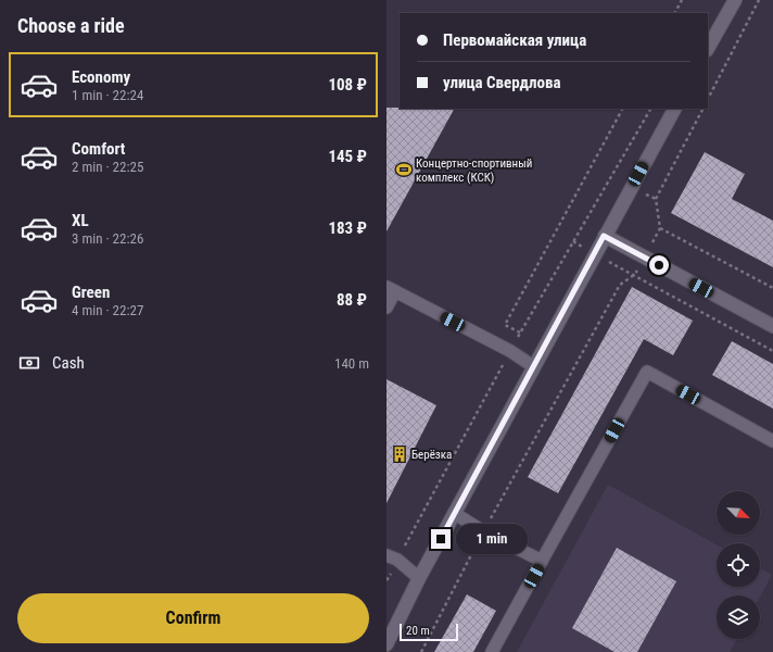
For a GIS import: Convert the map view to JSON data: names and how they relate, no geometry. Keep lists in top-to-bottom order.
{
  "places": {
    "sports": ["Концертно-спортивный комплекс (КСК)"],
    "building": ["Берёзка"]
  },
  "scale_bar": "20 m",
  "north": "bottom right",
  "page": {
    "heading": "Choose a ride",
    "banner": ["Первомайская улица", "улица Свердлова"],
    "list": [
      {
        "name": "Economy",
        "note": "1 min · 22:24",
        "value": "108 ₽"
      },
      {
        "name": "Comfort",
        "note": "2 min · 22:25",
        "value": "145 ₽"
      },
      {
        "name": "XL",
        "note": "3 min · 22:26",
        "value": "183 ₽"
      },
      {
        "name": "Green",
        "note": "4 min · 22:27",
        "value": "88 ₽"
      }
    ],
    "pay": ["Cash", "140 m"],
    "bubble": "1 min",
    "buttons": "Confirm",
    "scale": "20 m"
  }
}
